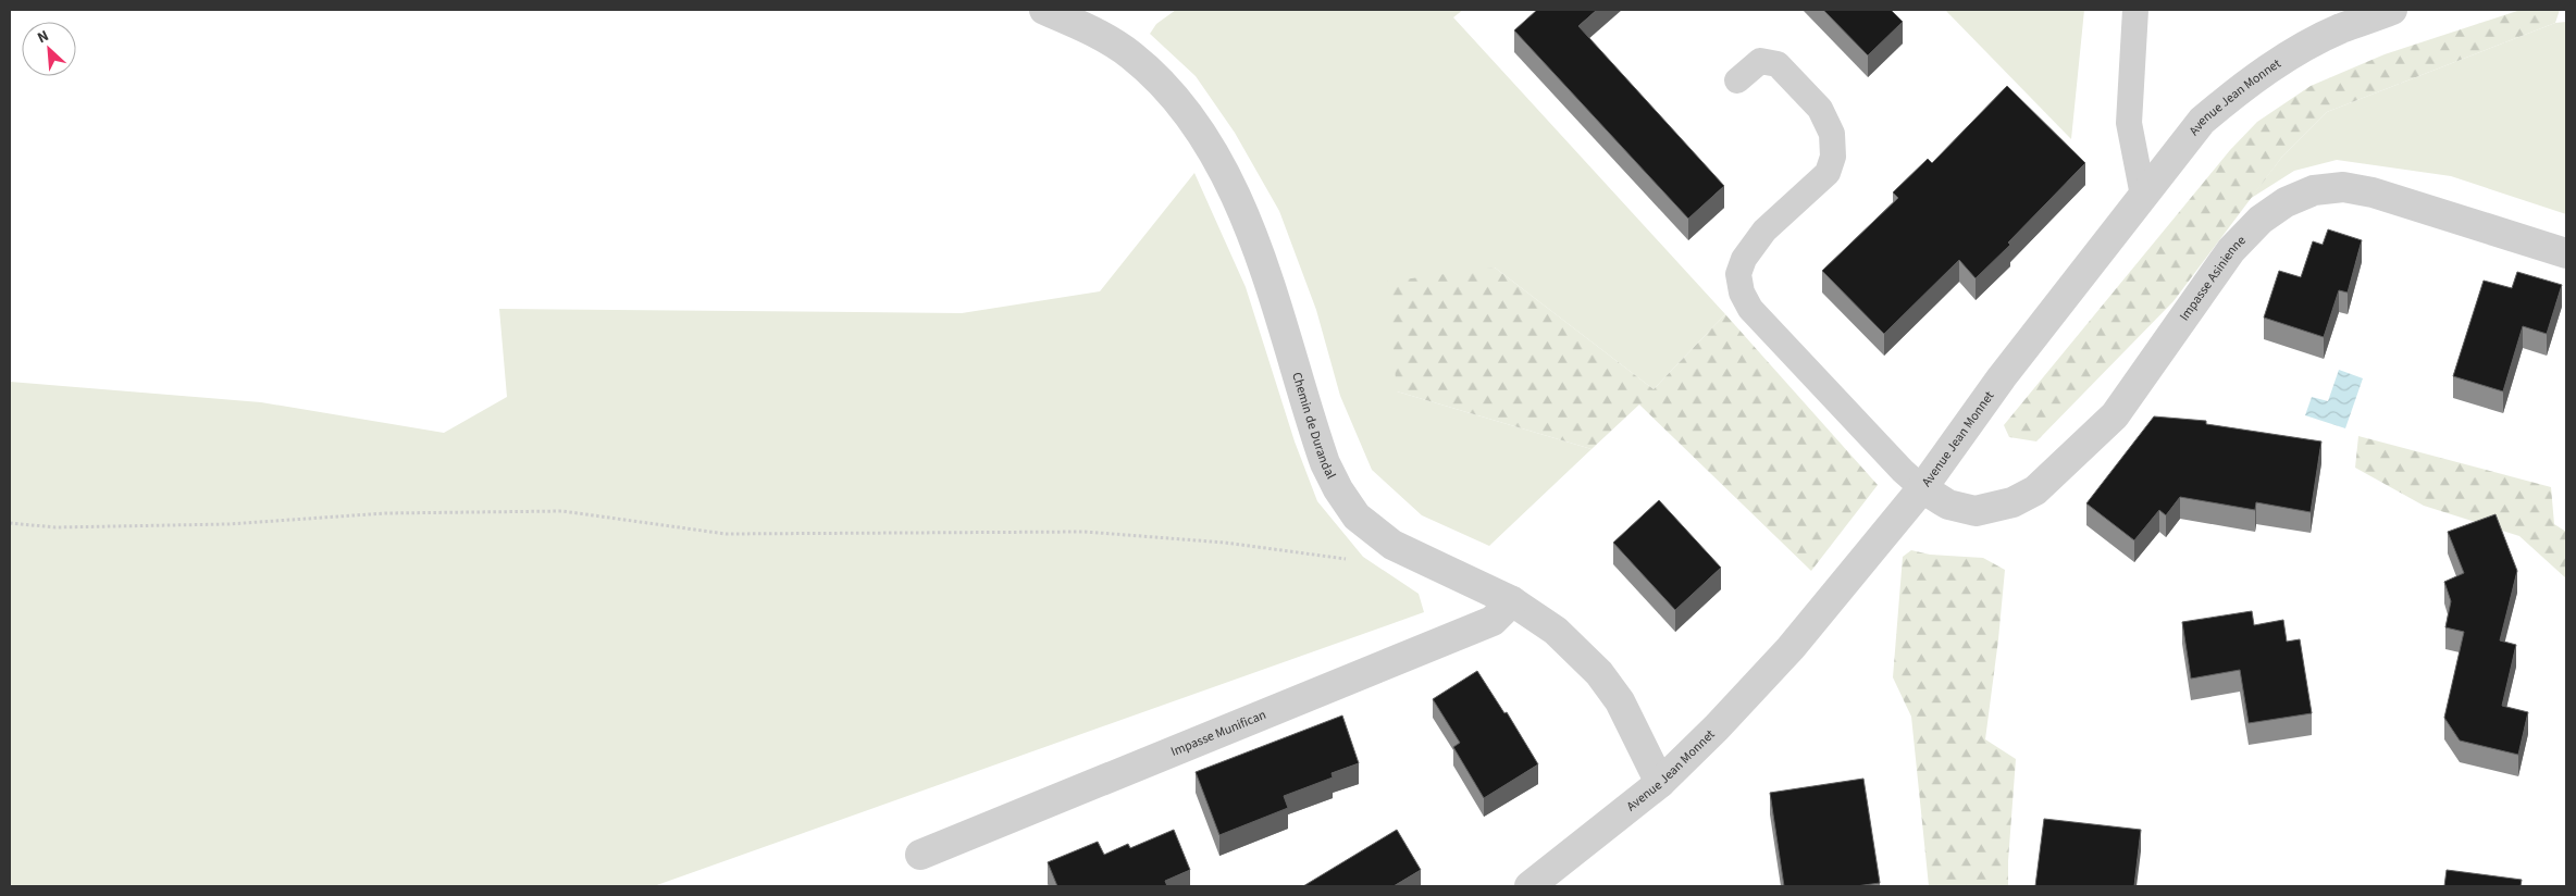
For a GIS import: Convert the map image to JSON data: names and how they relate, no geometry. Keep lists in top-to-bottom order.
{
  "streets": {
    "street": [
      "Avenue Jean Monnet",
      "Impasse Asinienne",
      "Chemin de Durandal",
      "Impasse Munifican"
    ]
  },
  "crossings": [
    ["Avenue Jean Monnet", "Impasse Asinienne"],
    ["Avenue Jean Monnet", "Chemin de Durandal"],
    ["Chemin de Durandal", "Impasse Munifican"]
  ],
  "north": "top left"
}
